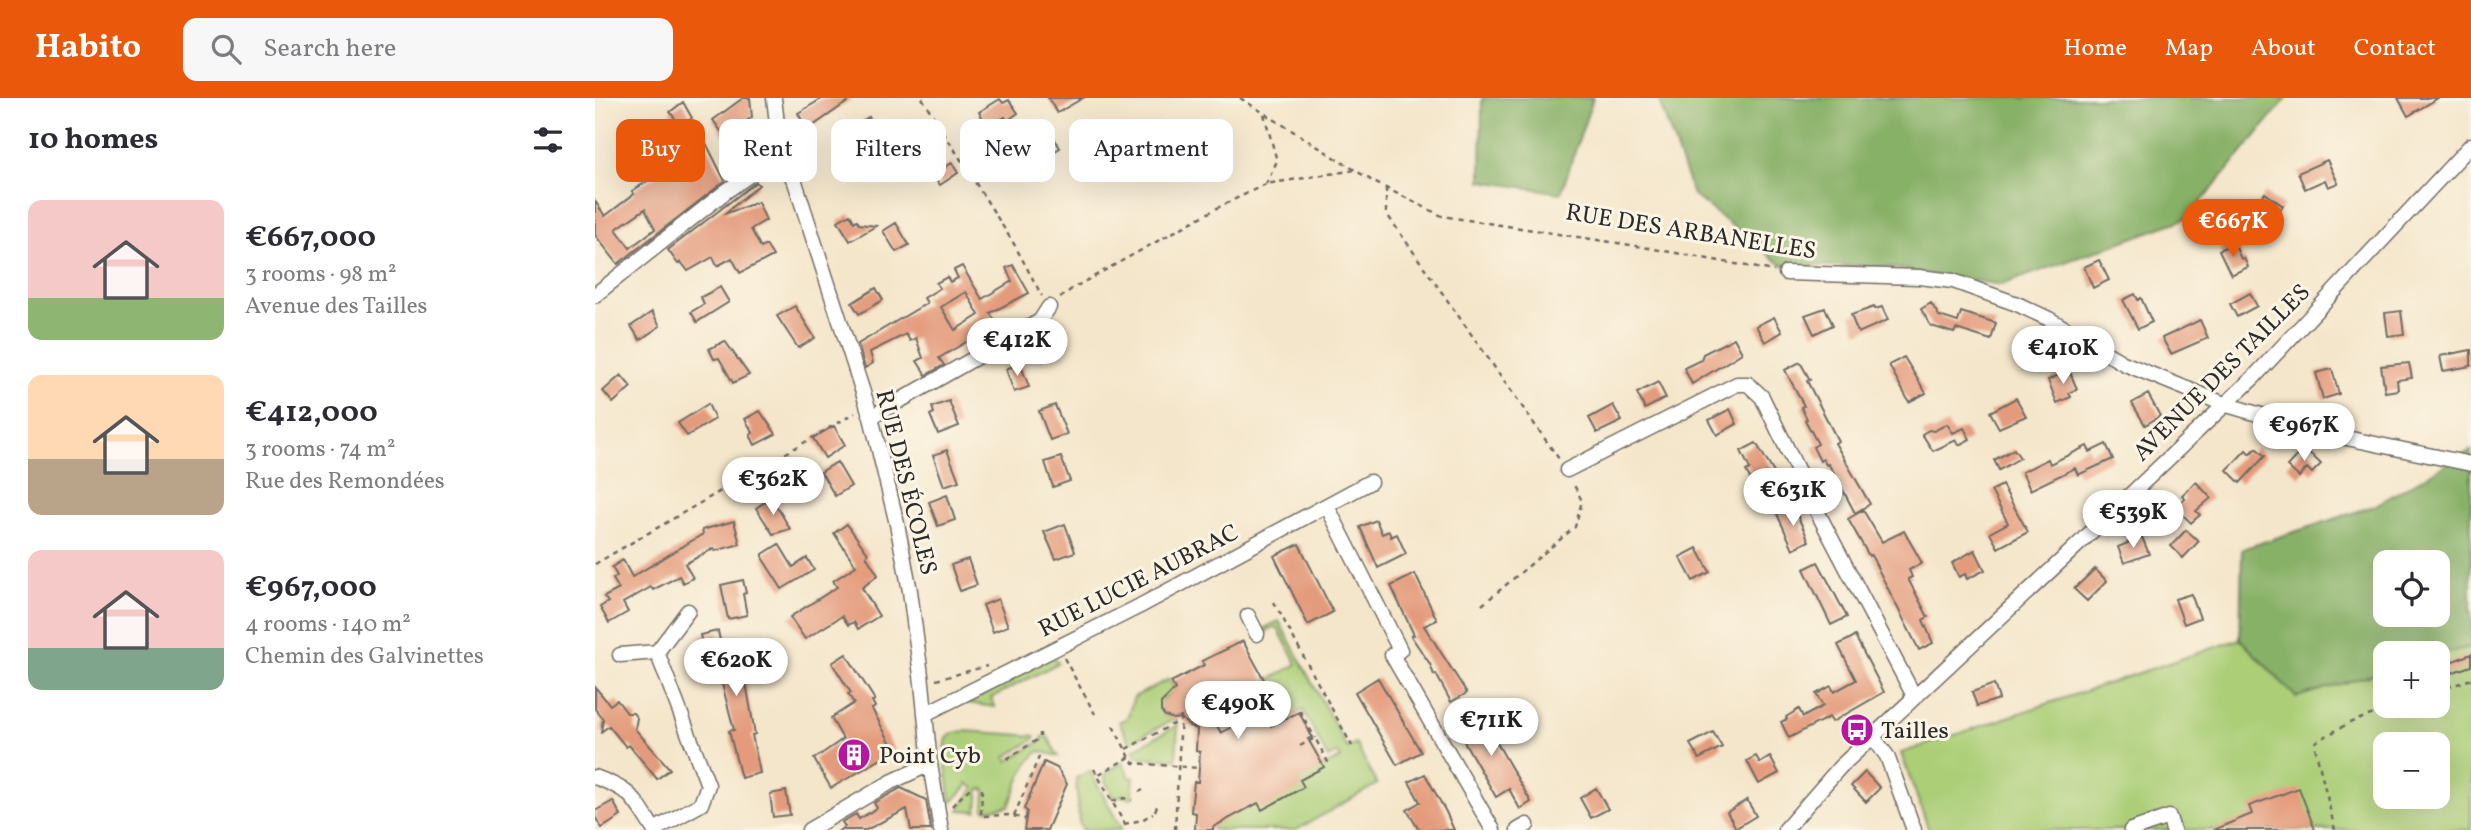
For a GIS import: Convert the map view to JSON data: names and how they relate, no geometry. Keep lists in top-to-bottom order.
{
  "streets": {
    "street": [
      "RUE DES ARBANELLES",
      "AVENUE DES TAILLES",
      "RUE DES ÉCOLES",
      "RUE LUCIE AUBRAC"
    ]
  },
  "crossings": [
    ["RUE DES ARBANELLES", "AVENUE DES TAILLES"],
    ["RUE DES ÉCOLES", "RUE LUCIE AUBRAC"]
  ],
  "places": {
    "bus stop": ["Tailles"],
    "building": ["Point Cyb"]
  },
  "page": {
    "header": "Habito",
    "search": "Search here",
    "nav": [
      "Home",
      "Map",
      "About",
      "Contact"
    ],
    "heading": "10 homes",
    "chip": [
      "Buy",
      "Rent",
      "Filters",
      "New",
      "Apartment"
    ],
    "list": [
      {
        "name": "€667,000",
        "note": "3 rooms · 98 m² · Avenue des Tailles"
      },
      {
        "name": "€412,000",
        "note": "3 rooms · 74 m² · Rue des Remondées"
      },
      {
        "name": "€967,000",
        "note": "4 rooms · 140 m² · Chemin des Galvinettes"
      }
    ],
    "price": [
      "€667K",
      "€412K",
      "€410K",
      "€967K",
      "€362K",
      "€631K",
      "€539K",
      "€620K",
      "€490K",
      "€711K"
    ],
    "map_buttons": ["+", "−"]
  }
}
